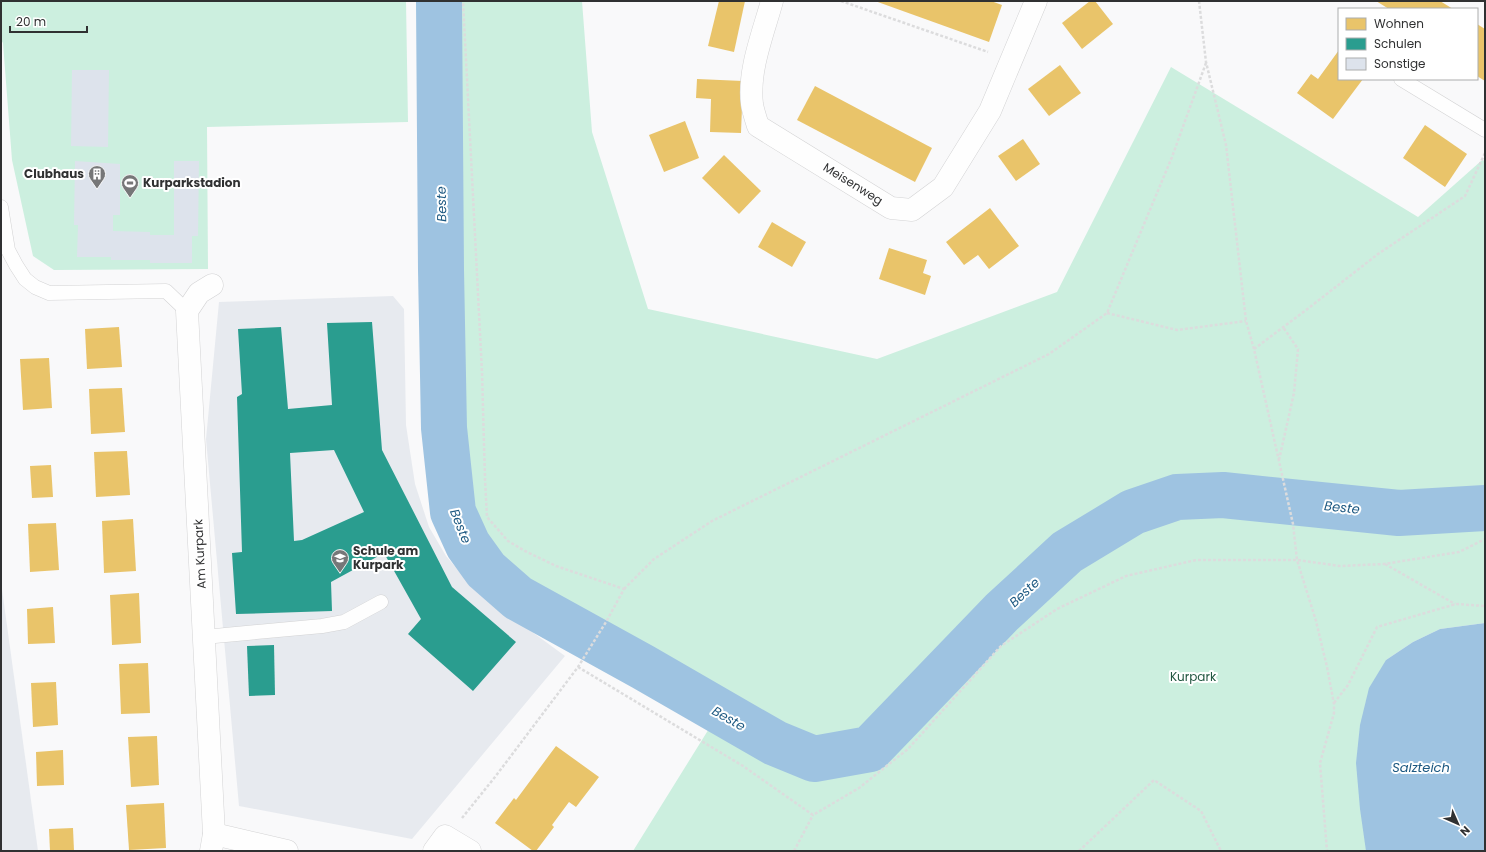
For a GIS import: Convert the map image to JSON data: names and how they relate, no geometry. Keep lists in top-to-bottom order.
{
  "streets": {
    "street": ["Meisenweg", "Am Kurpark"]
  },
  "water": ["Beste", "Salzteich"],
  "parks": ["Kurpark"],
  "places": {
    "building": ["Clubhaus"],
    "sports": ["Kurparkstadion"],
    "school or university": ["Schule am Kurpark"]
  },
  "legend": ["Wohnen", "Schulen", "Sonstige"],
  "scale_bar": "20 m",
  "north": "bottom right"
}
